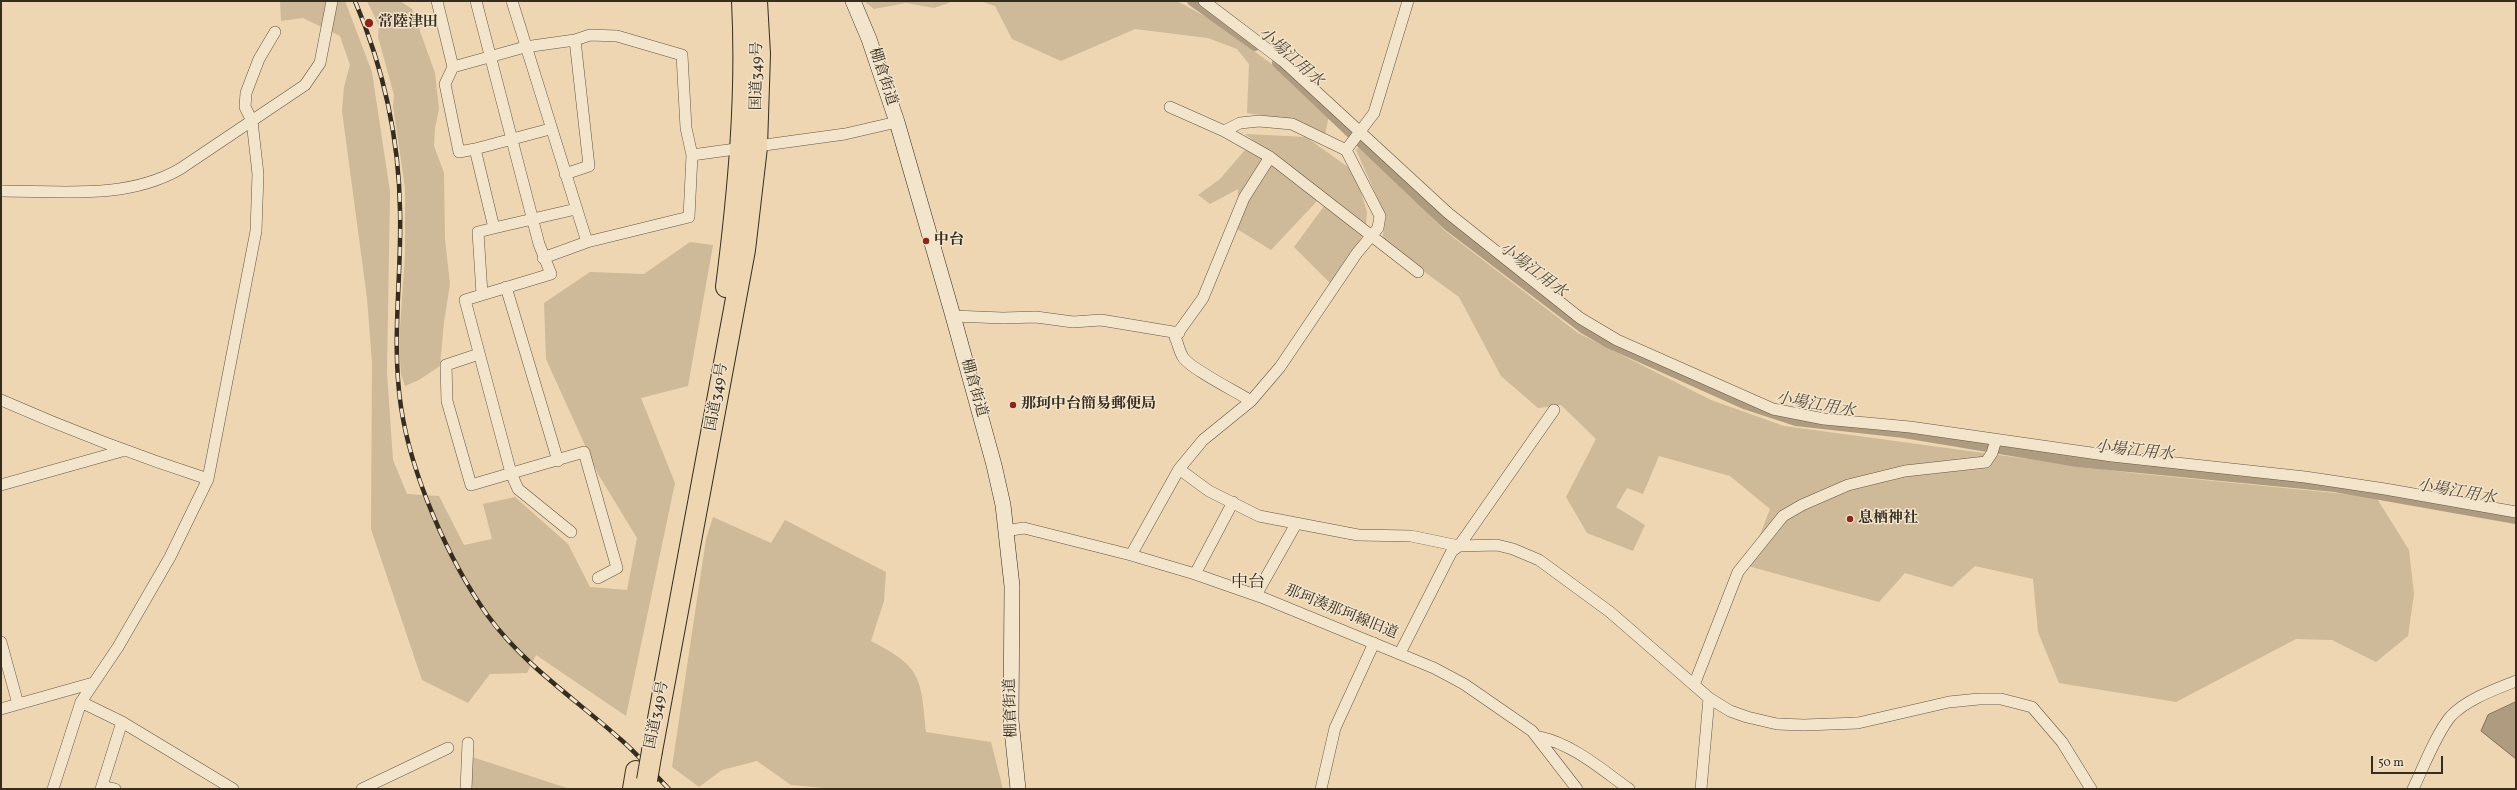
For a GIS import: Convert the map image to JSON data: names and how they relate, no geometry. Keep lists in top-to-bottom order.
{
  "streets": {
    "highway": ["国道349号"],
    "street": ["棚倉街道", "那珂湊那珂線旧道"]
  },
  "crossings": [
    ["棚倉街道", "那珂湊那珂線旧道"]
  ],
  "districts": ["中台"],
  "water": ["小場江用水"],
  "places": [
    "常陸津田",
    "中台",
    "那珂中台簡易郵便局",
    "息栖神社"
  ],
  "scale_bar": "50 m"
}
